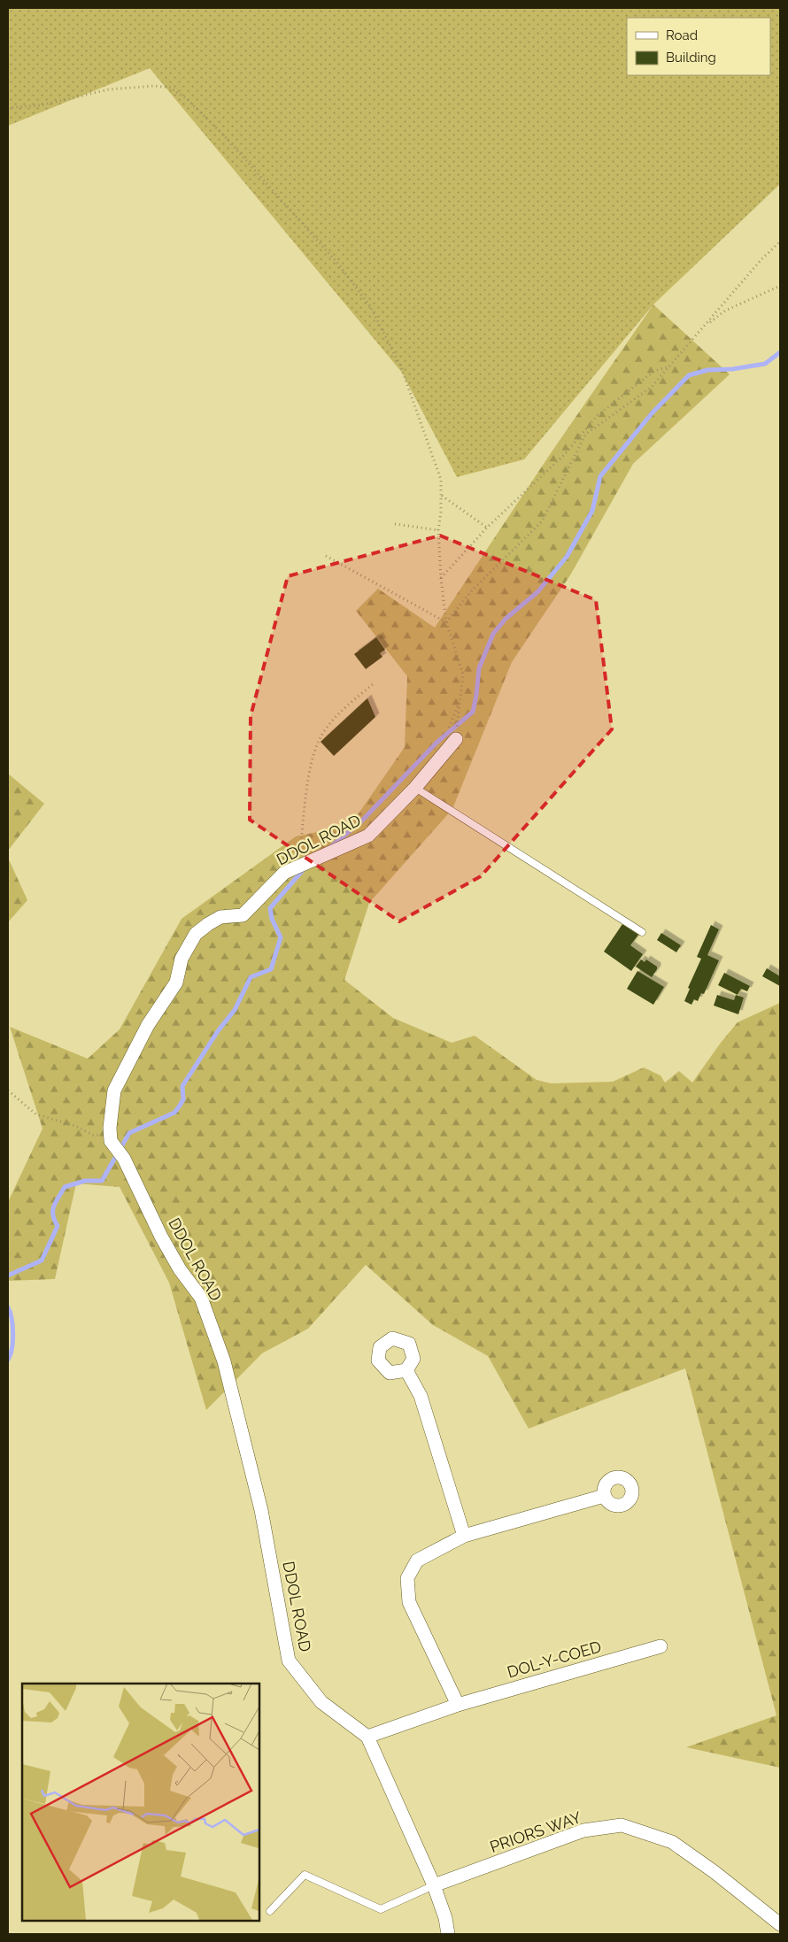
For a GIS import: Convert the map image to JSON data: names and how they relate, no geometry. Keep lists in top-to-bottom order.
{
  "streets": {
    "street": ["DDOL ROAD", "DOL-Y-COED", "PRIORS WAY"]
  },
  "crossings": [
    ["DDOL ROAD", "DOL-Y-COED"],
    ["DDOL ROAD", "PRIORS WAY"]
  ],
  "legend": ["Road", "Building"]
}
